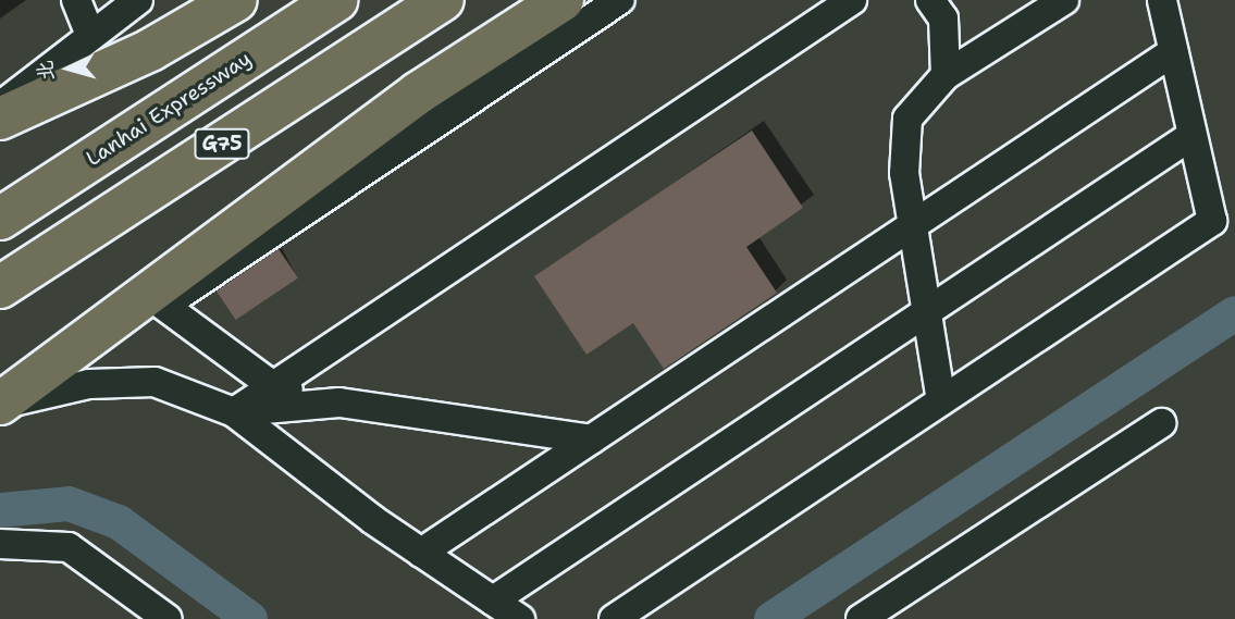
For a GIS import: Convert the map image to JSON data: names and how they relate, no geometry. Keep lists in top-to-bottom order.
{
  "streets": {
    "highway": ["Lanhai Expressway", "G75"]
  },
  "north": "left"
}
